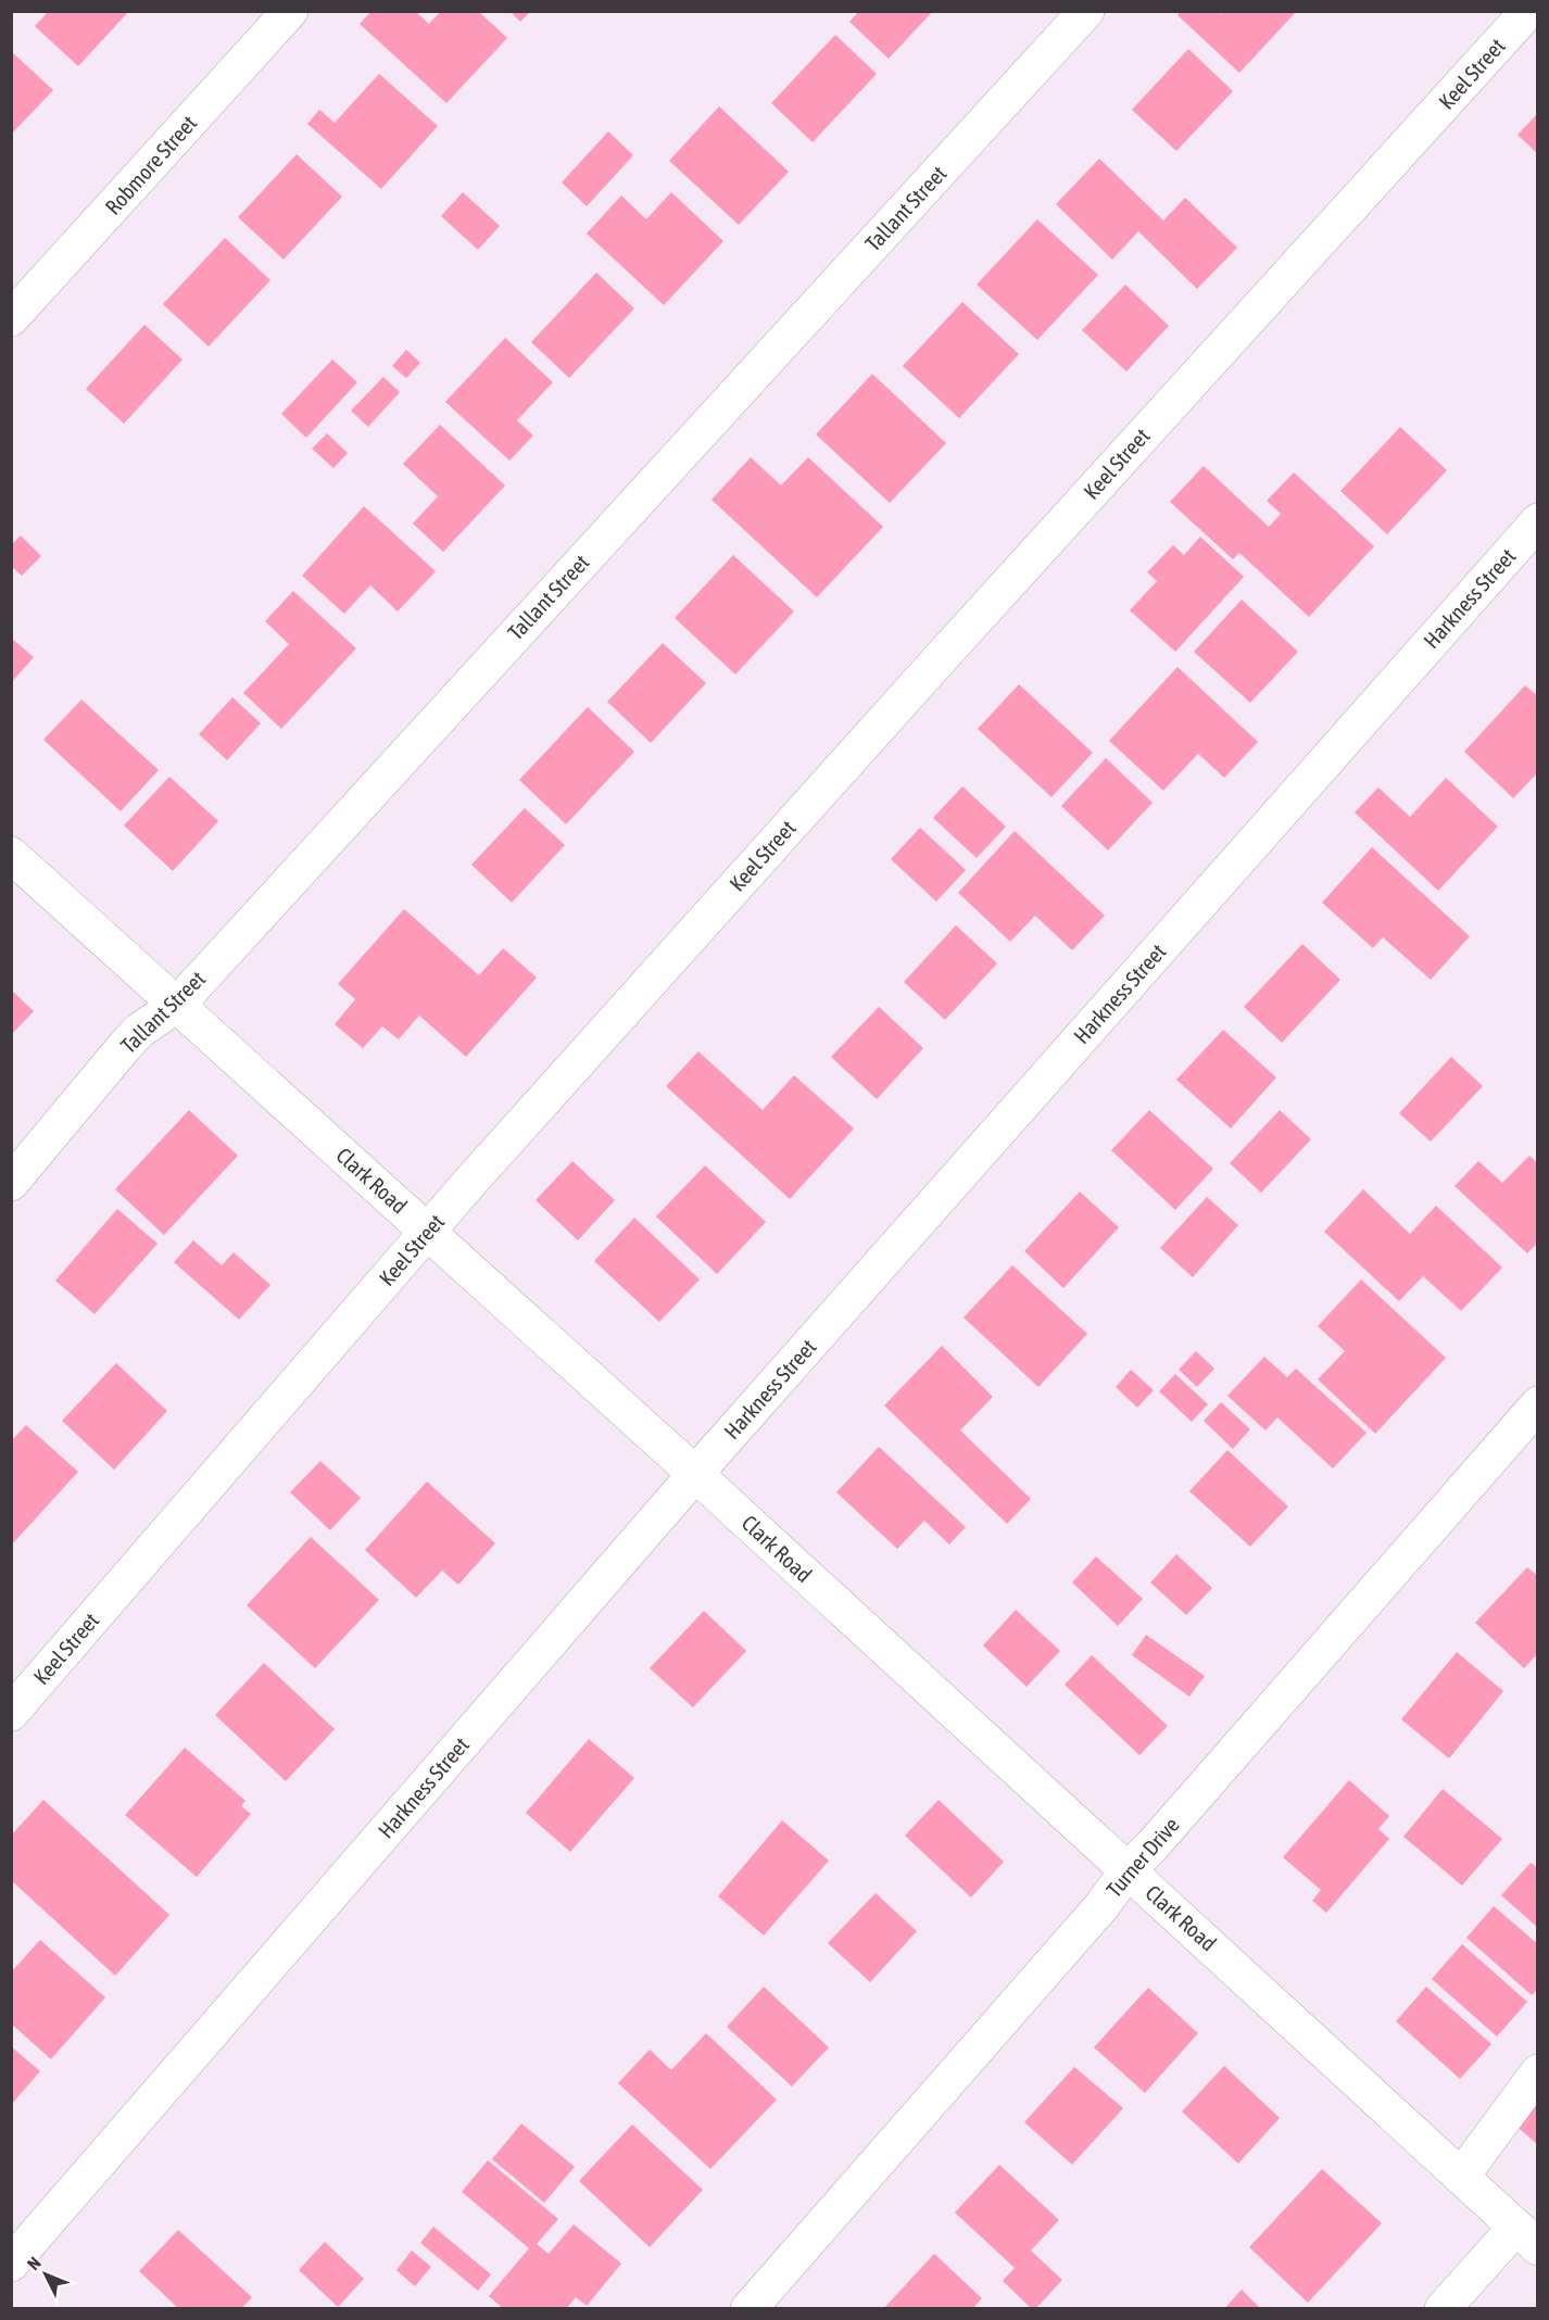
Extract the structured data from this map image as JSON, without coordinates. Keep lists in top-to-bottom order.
{
  "streets": {
    "street": [
      "Keel Street",
      "Robmore Street",
      "Tallant Street",
      "Harkness Street",
      "Clark Road",
      "Turner Drive"
    ]
  },
  "crossings": [
    ["Keel Street", "Clark Road"],
    ["Tallant Street", "Clark Road"],
    ["Harkness Street", "Clark Road"],
    ["Clark Road", "Turner Drive"]
  ],
  "north": "top left"
}
